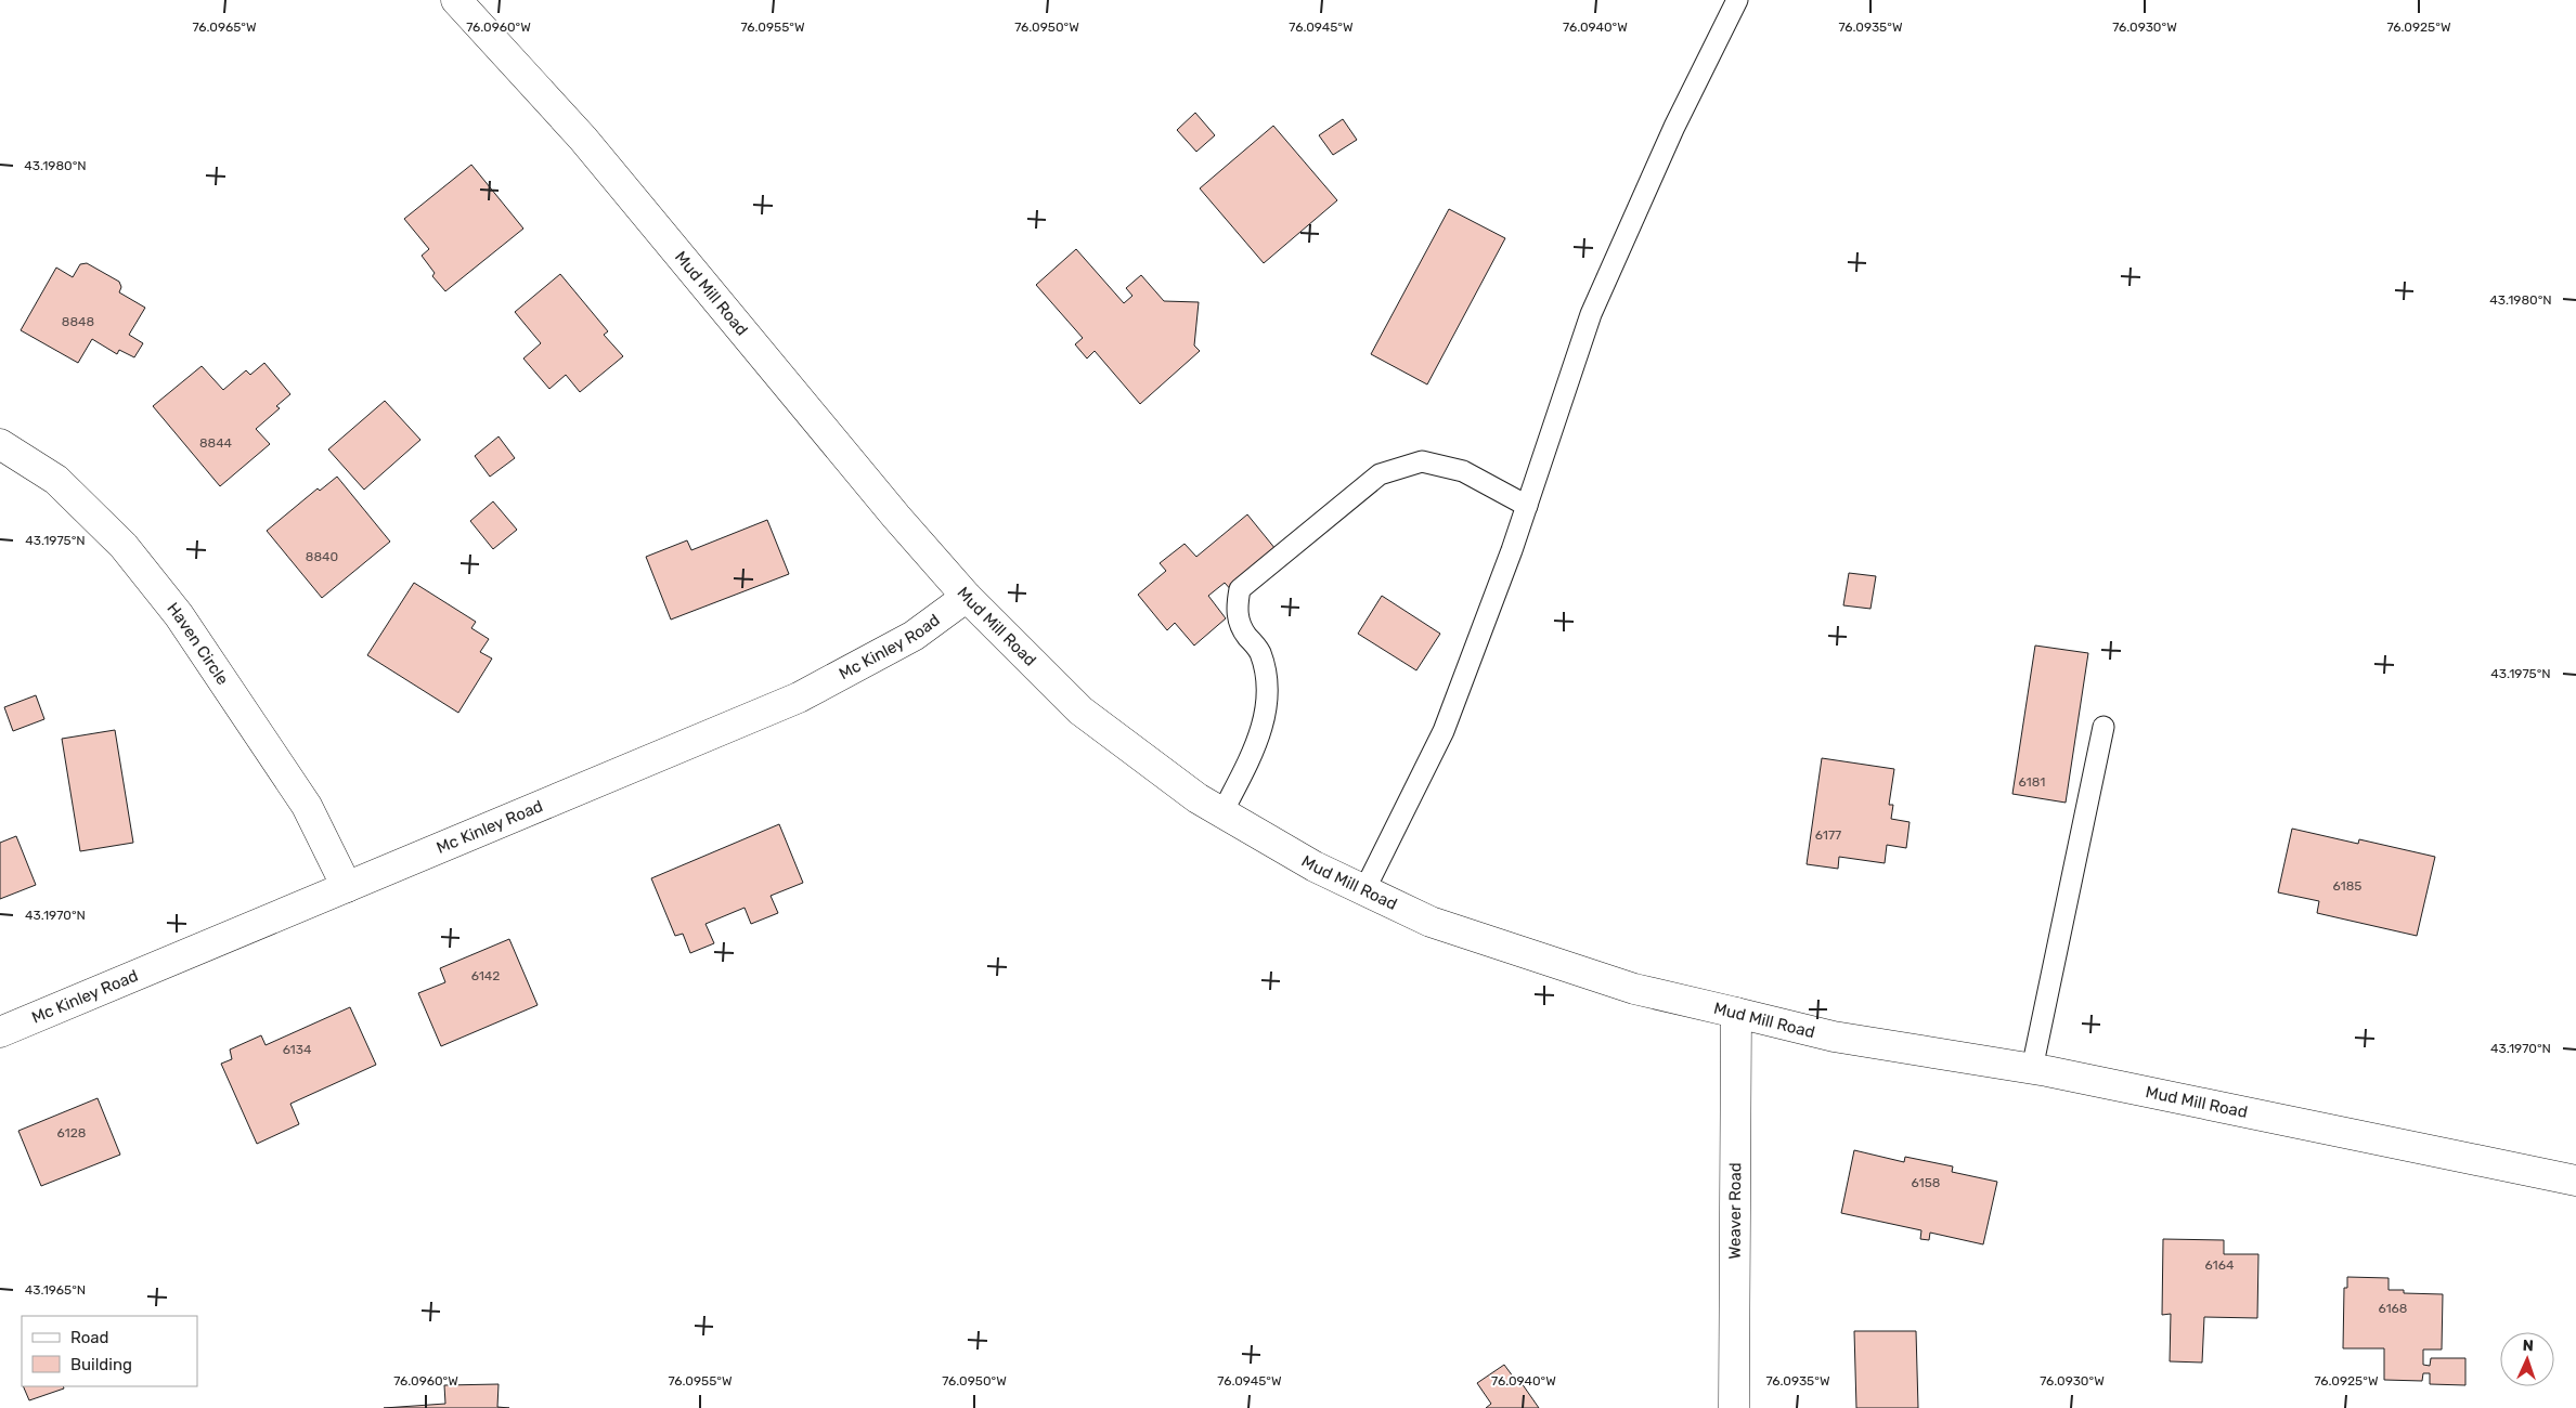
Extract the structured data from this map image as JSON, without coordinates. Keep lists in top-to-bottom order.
{
  "streets": {
    "street": [
      "Mud Mill Road",
      "Haven Circle",
      "Mc Kinley Road",
      "Weaver Road"
    ]
  },
  "crossings": [
    ["Mud Mill Road", "Mc Kinley Road"],
    ["Mud Mill Road", "Weaver Road"],
    ["Haven Circle", "Mc Kinley Road"]
  ],
  "house_numbers": [
    "8848",
    "8844",
    "8840",
    "6181",
    "6177",
    "6185",
    "6142",
    "6134",
    "6128",
    "6158",
    "6164",
    "6168"
  ],
  "legend": ["Road", "Building"],
  "north": "top",
  "coordinates": [
    "76.0940°W",
    "76.0935°W",
    "76.0930°W",
    "76.0965°W",
    "76.0960°W",
    "76.0955°W",
    "76.0950°W",
    "76.0945°W",
    "76.0925°W",
    "43.1980°N",
    "43.1975°N",
    "43.1970°N",
    "43.1965°N"
  ]
}
